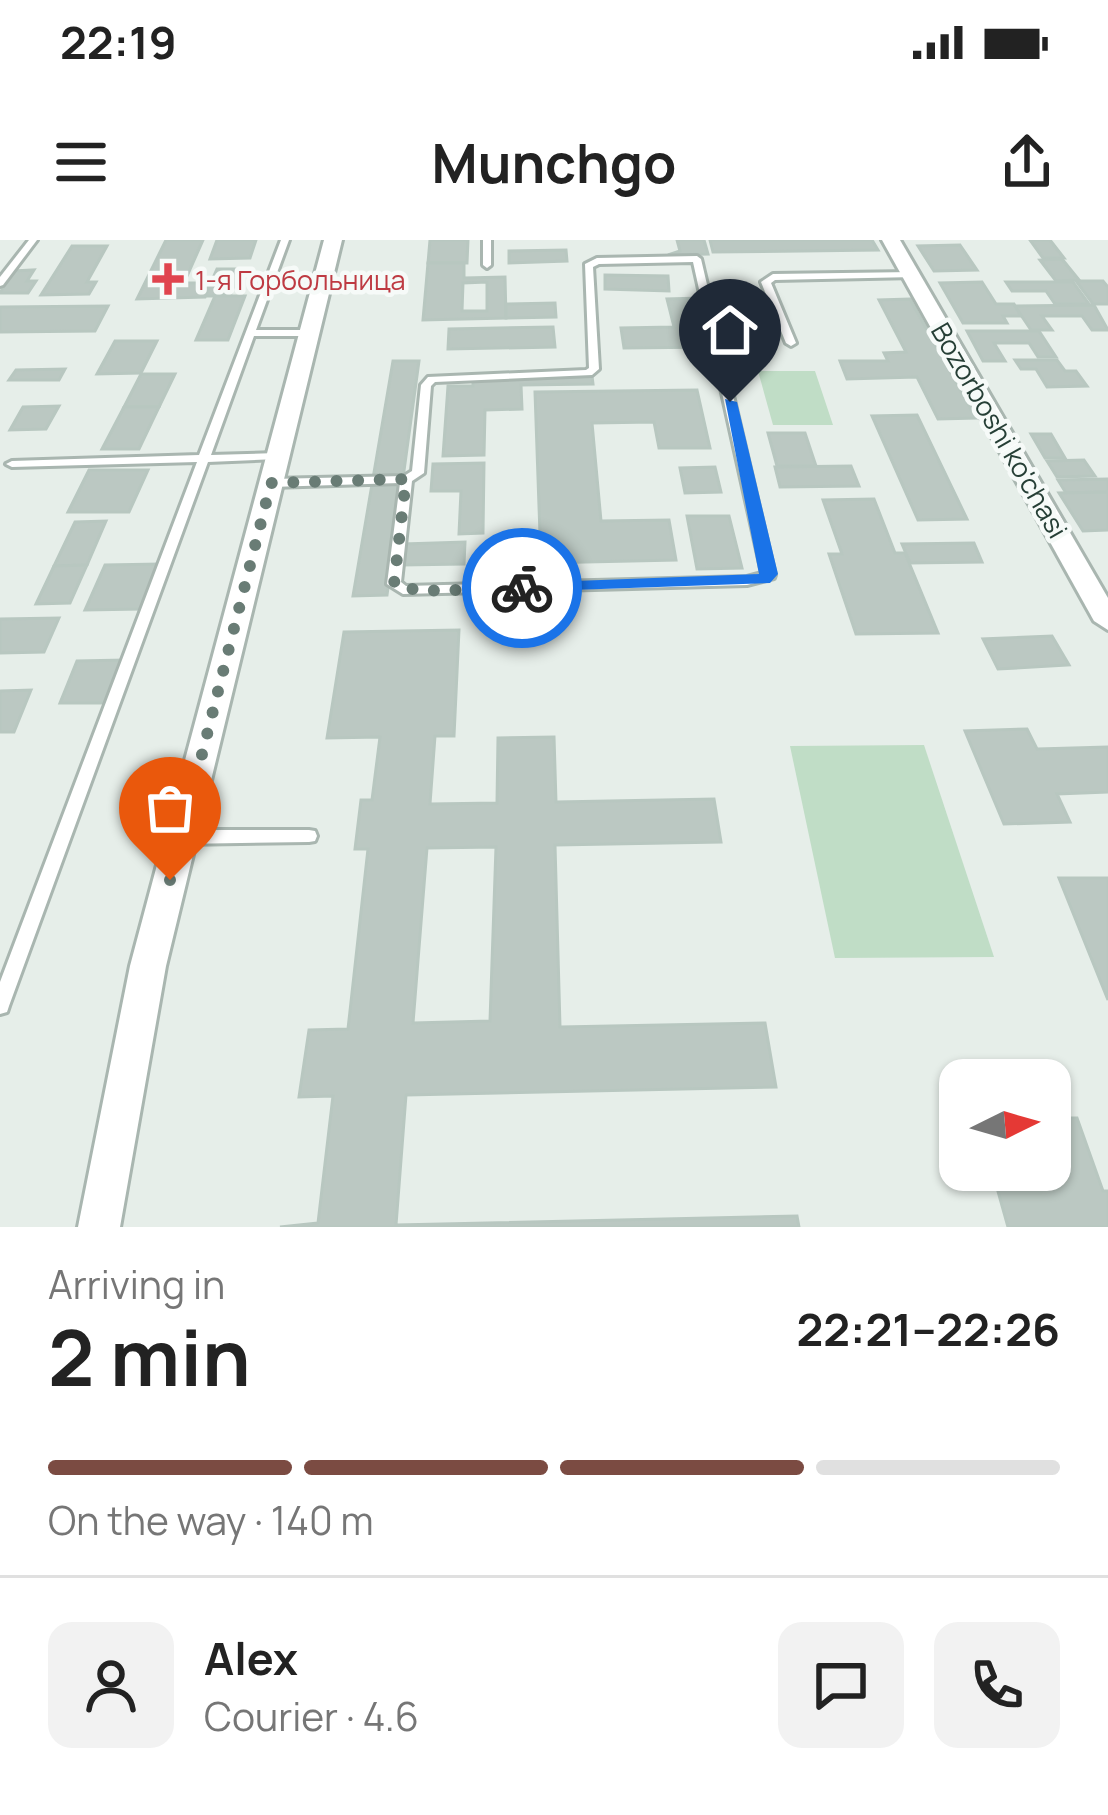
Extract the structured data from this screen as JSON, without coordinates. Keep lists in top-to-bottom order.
{
  "streets": {
    "street": ["Bozorboshi ko'chasi"]
  },
  "places": {
    "health": ["1-я Горбольница"]
  },
  "north": "right",
  "page": {
    "status": "22:19",
    "header": "Munchgo",
    "heading": ["2 min", "Arriving in", "22:21–22:26"],
    "panel": ["Alex", "Courier · 4.6"],
    "bar": "On the way · 140 m"
  }
}
